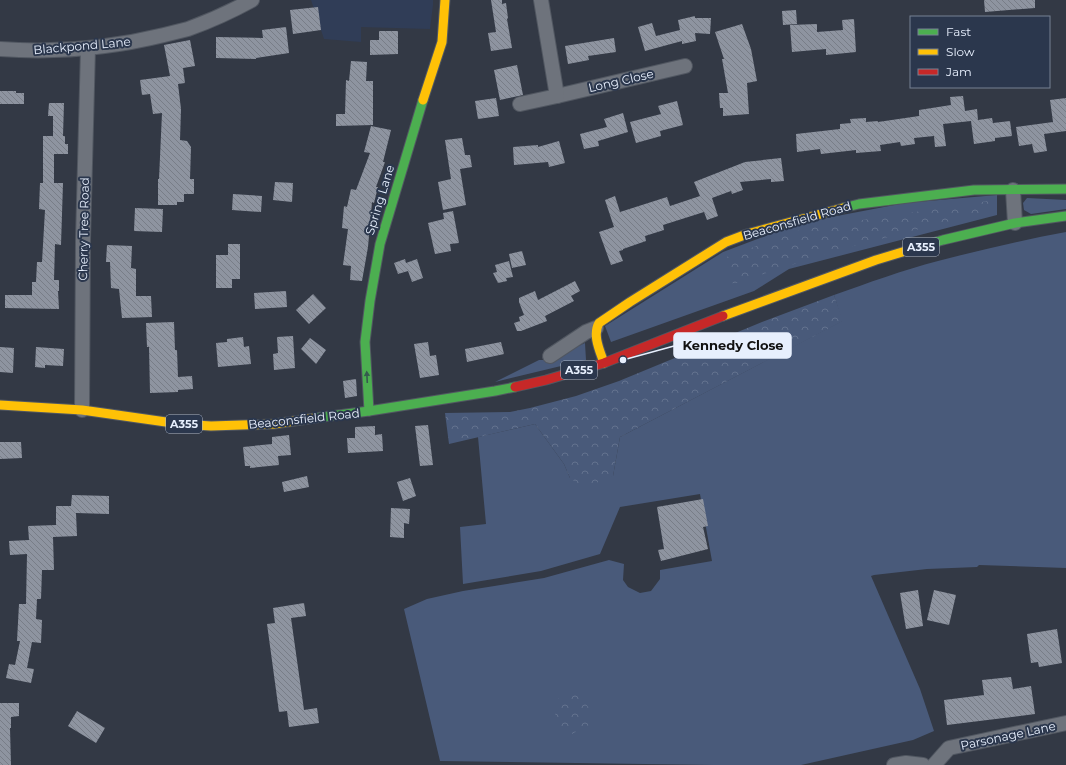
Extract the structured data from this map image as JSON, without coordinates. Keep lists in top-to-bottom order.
{
  "streets": {
    "main road": ["Spring Lane", "Beaconsfield Road", "A355"],
    "street": [
      "Blackpond Lane",
      "Long Close",
      "Cherry Tree Road",
      "Parsonage Lane"
    ]
  },
  "crossings": [
    ["Blackpond Lane", "Cherry Tree Road"],
    ["Spring Lane", "Beaconsfield Road"],
    ["Beaconsfield Road", "Cherry Tree Road"]
  ],
  "one_way": ["Spring Lane"],
  "places": ["Kennedy Close"],
  "legend": ["Fast", "Slow", "Jam"]
}
